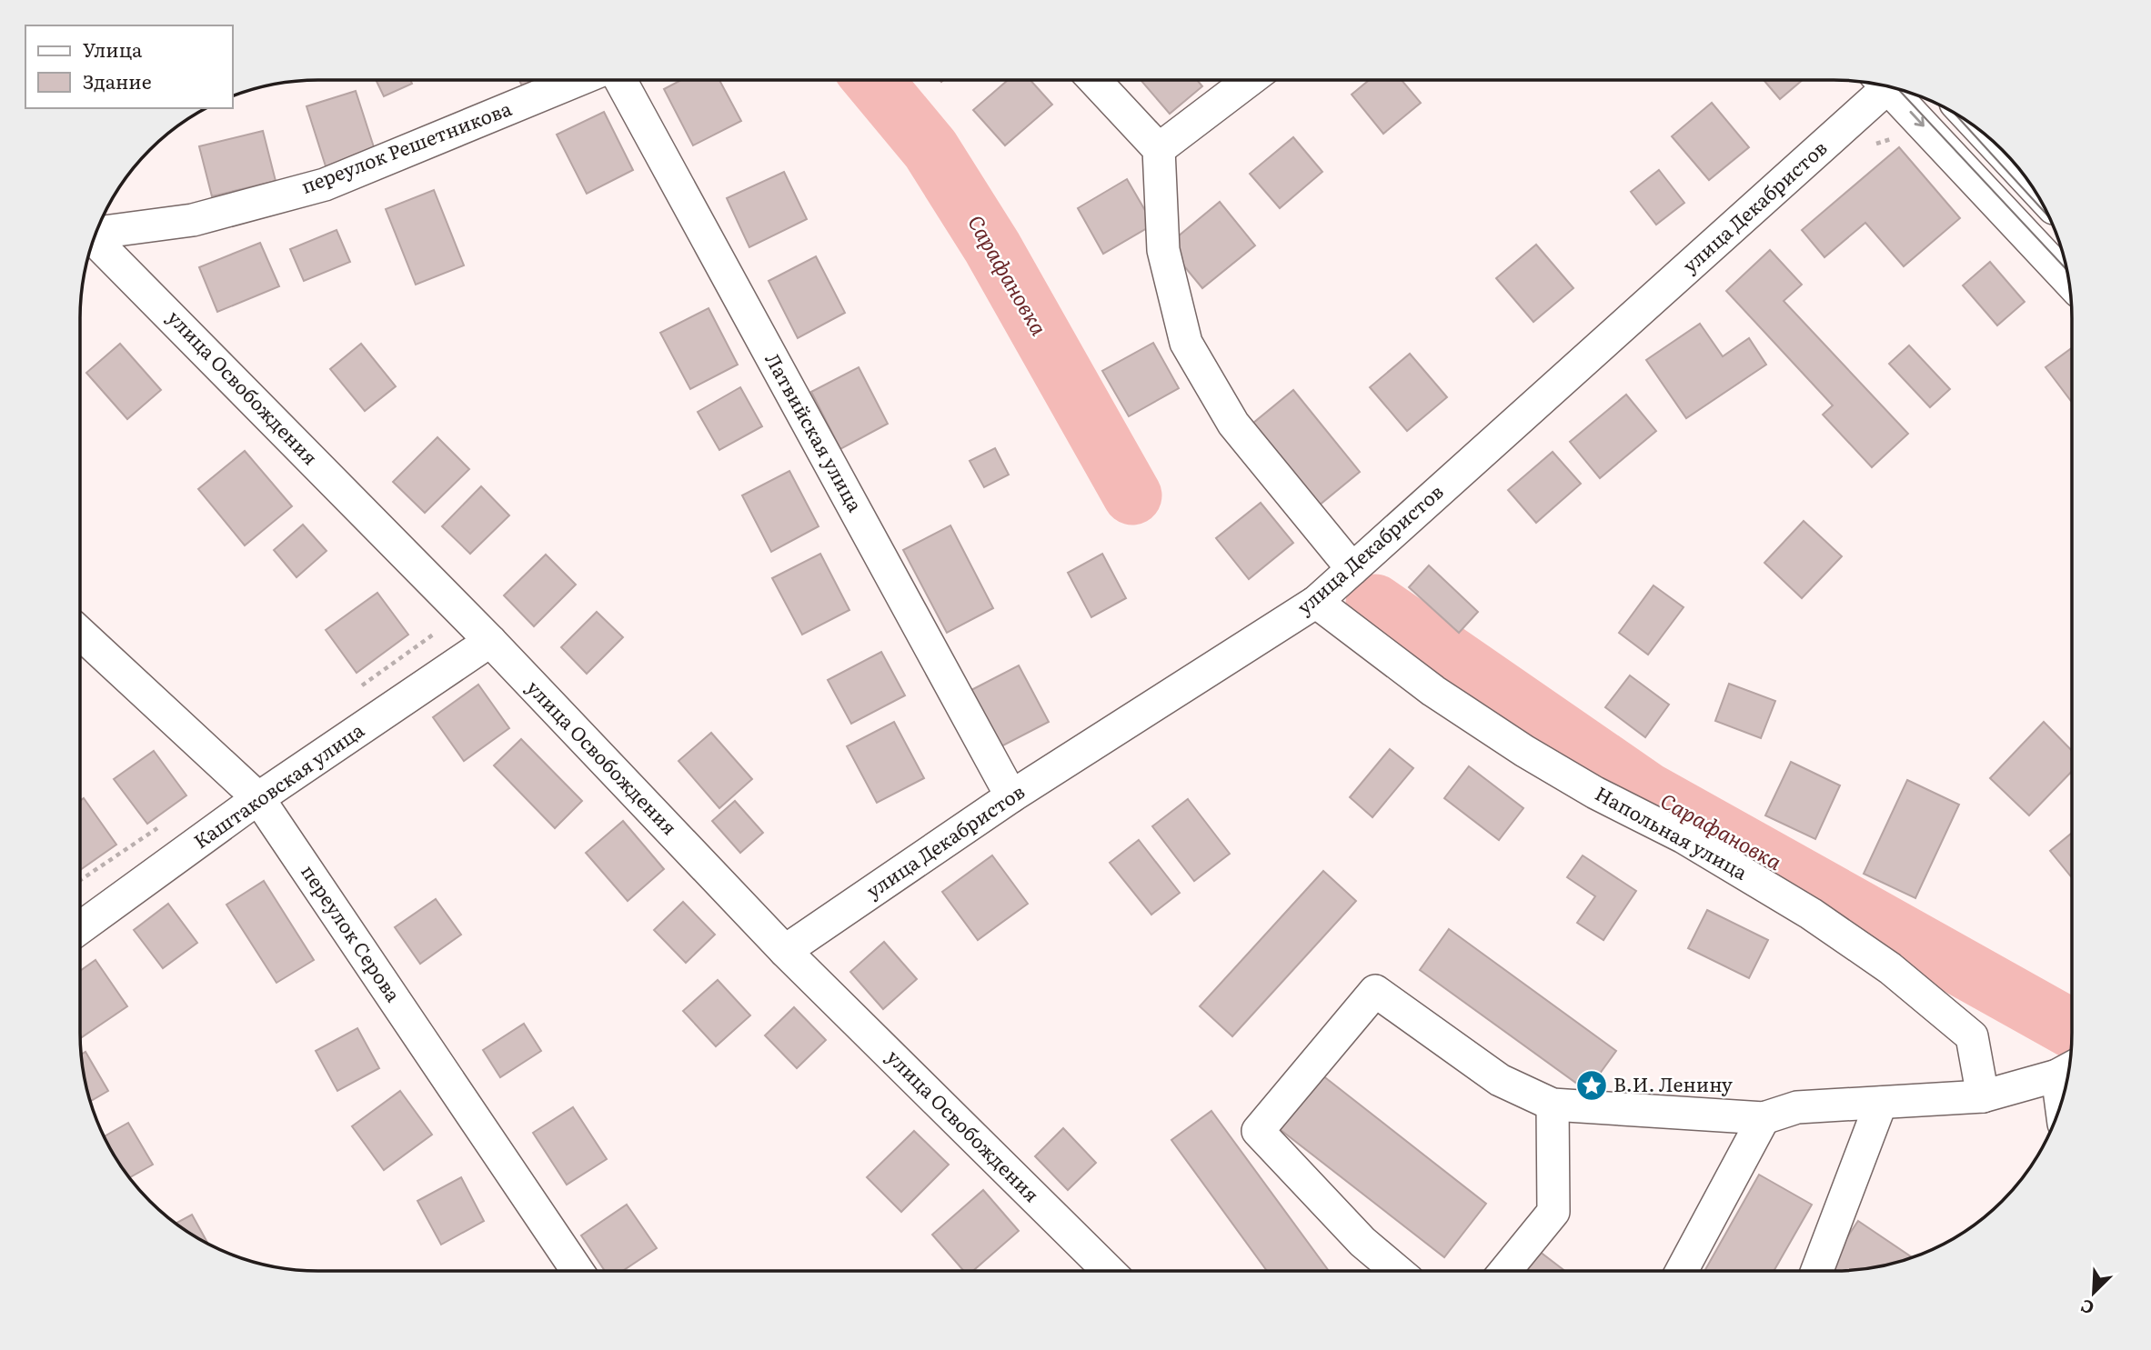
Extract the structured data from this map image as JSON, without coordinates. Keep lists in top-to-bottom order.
{
  "streets": {
    "street": [
      "переулок Решетникова",
      "улица Декабристов",
      "улица Освобождения",
      "Латвийская улица",
      "Каштаковская улица",
      "Напольная улица",
      "переулок Серова"
    ]
  },
  "crossings": [
    ["улица Декабристов", "улица Освобождения"],
    ["улица Декабристов", "Латвийская улица"],
    ["улица Декабристов", "Напольная улица"],
    ["улица Освобождения", "Каштаковская улица"],
    ["Каштаковская улица", "переулок Серова"]
  ],
  "water": ["Сарафановка"],
  "places": {
    "place": ["В.И. Ленину"]
  },
  "legend": ["Улица", "Здание"],
  "north": "bottom left"
}
